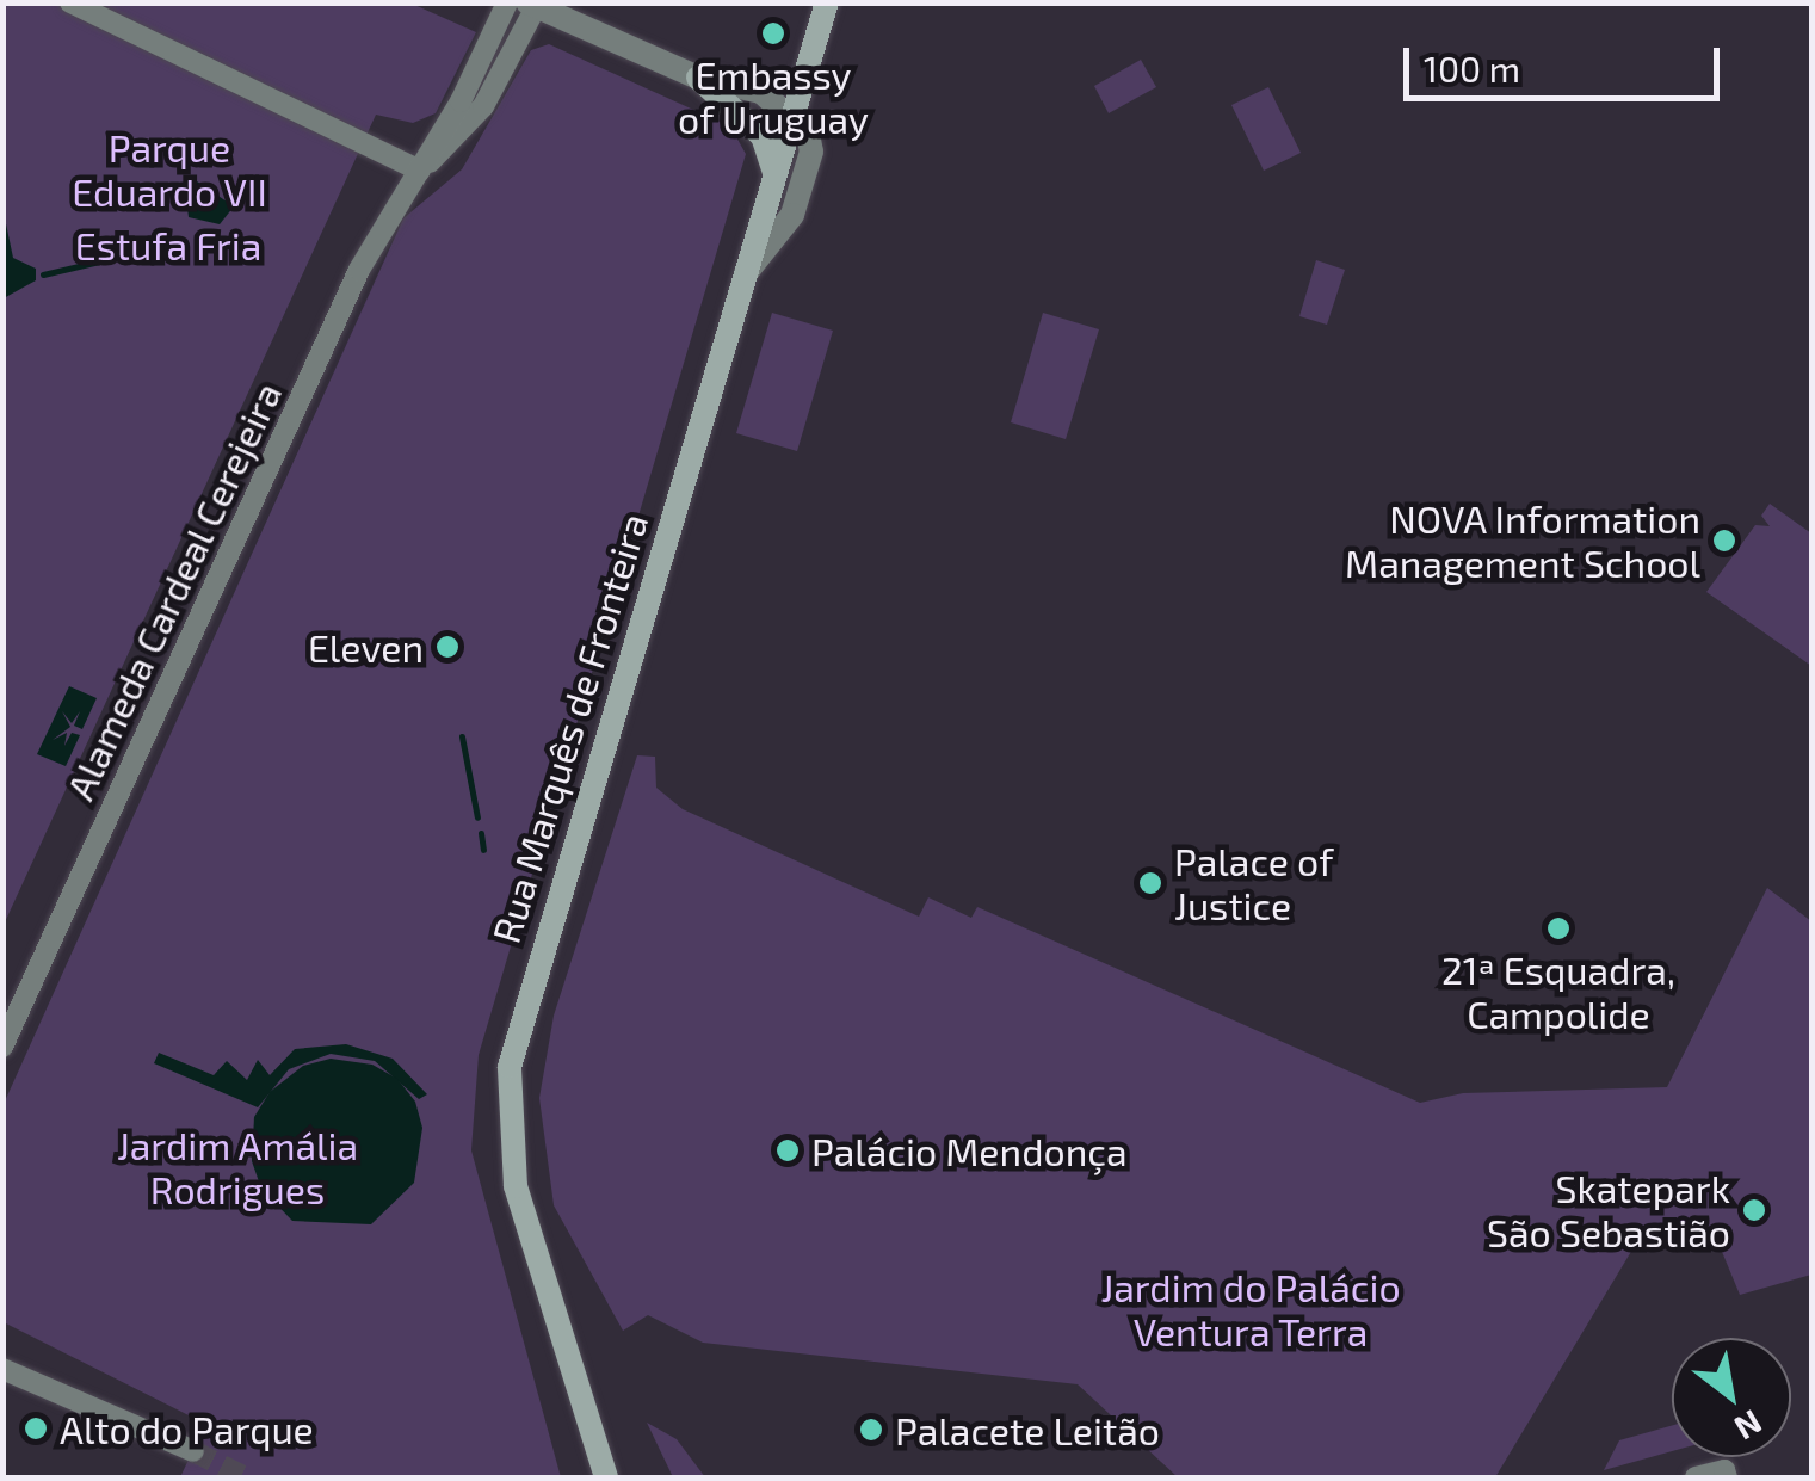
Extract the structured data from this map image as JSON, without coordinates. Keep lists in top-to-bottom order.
{
  "streets": {
    "main road": ["Rua Marquês de Fronteira"],
    "street": ["Alameda Cardeal Cerejeira"]
  },
  "parks": [
    "Parque Eduardo VII",
    "Estufa Fria",
    "Jardim Amália Rodrigues",
    "Jardim do Palácio Ventura Terra"
  ],
  "places": [
    "Embassy of Uruguay",
    "NOVA Information Management School",
    "Eleven",
    "Palace of Justice",
    "21ª Esquadra, Campolide",
    "Palácio Mendonça",
    "Skatepark São Sebastião",
    "Alto do Parque",
    "Palacete Leitão"
  ],
  "scale_bar": "100 m",
  "north": "bottom right"
}
